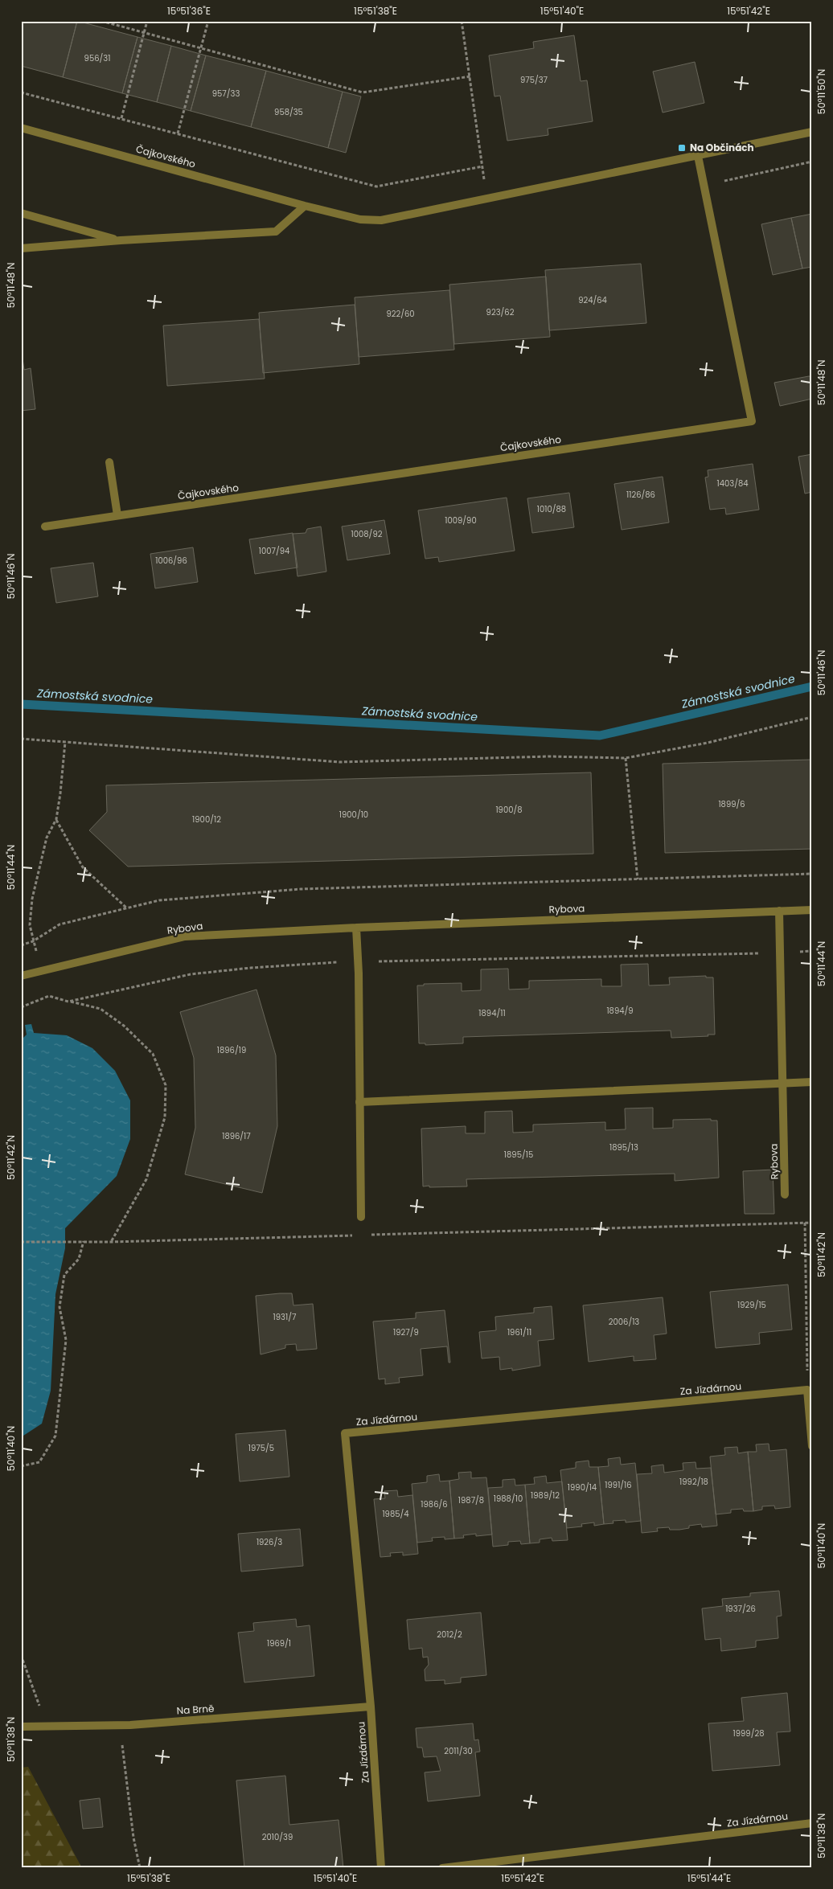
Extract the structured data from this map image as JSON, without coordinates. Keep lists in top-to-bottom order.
{
  "streets": {
    "street": [
      "Čajkovského",
      "Rybova",
      "Za Jízdárnou",
      "Na Brně"
    ]
  },
  "crossings": [
    ["Za Jízdárnou", "Na Brně"]
  ],
  "water": ["Zámostská svodnice"],
  "places": {
    "transit": ["Na Občinách"]
  },
  "house_numbers": [
    "956/31",
    "975/37",
    "957/33",
    "958/35",
    "924/64",
    "923/62",
    "922/60",
    "1403/84",
    "1126/86",
    "1010/88",
    "1009/90",
    "1008/92",
    "1007/94",
    "1006/96",
    "1899/6",
    "1900/8",
    "1900/10",
    "1900/12",
    "1894/9",
    "1894/11",
    "1896/19",
    "1896/17",
    "1895/13",
    "1895/15",
    "1929/15",
    "1931/7",
    "2006/13",
    "1927/9",
    "1961/11",
    "1975/5",
    "1992/18",
    "1991/16",
    "1990/14",
    "1989/12",
    "1988/10",
    "1987/8",
    "1986/6",
    "1985/4",
    "1926/3",
    "1937/26",
    "2012/2",
    "1969/1",
    "1999/28",
    "2011/30",
    "2010/39"
  ],
  "coordinates": [
    "15°51'36\"E",
    "15°51'38\"E",
    "15°51'40\"E",
    "15°51'42\"E",
    "50°11'50\"N",
    "50°11'48\"N",
    "50°11'46\"N",
    "50°11'44\"N",
    "50°11'42\"N",
    "50°11'40\"N",
    "50°11'38\"N",
    "15°51'44\"E"
  ]
}
